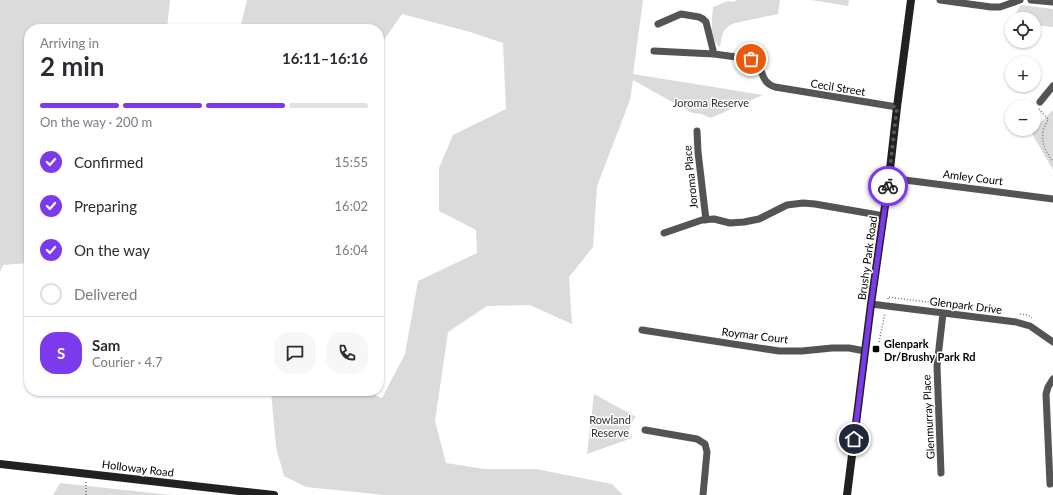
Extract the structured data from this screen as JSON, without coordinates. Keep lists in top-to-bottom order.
{
  "streets": {
    "main road": ["Brushy Park Road", "Holloway Road"],
    "street": [
      "Cecil Street",
      "Joroma Place",
      "Amley Court",
      "Glenpark Drive",
      "Roymar Court",
      "Glenmurray Place"
    ]
  },
  "crossings": [
    ["Cecil Street", "Brushy Park Road"],
    ["Joroma Place", "Brushy Park Road"],
    ["Amley Court", "Brushy Park Road"],
    ["Brushy Park Road", "Glenpark Drive"],
    ["Brushy Park Road", "Roymar Court"],
    ["Glenpark Drive", "Glenmurray Place"]
  ],
  "parks": ["Joroma Reserve", "Rowland Reserve"],
  "places": {
    "transit": ["Glenpark Dr/Brushy Park Rd"]
  },
  "page": {
    "map_buttons": ["+", "−"],
    "heading": ["2 min", "Arriving in", "16:11–16:16"],
    "panel": ["Sam", "Courier · 4.7"],
    "bar": "On the way · 200 m",
    "list": [
      ["Confirmed", "15:55"],
      ["Preparing", "16:02"],
      ["On the way", "16:04"],
      "Delivered"
    ],
    "round": "S"
  }
}
